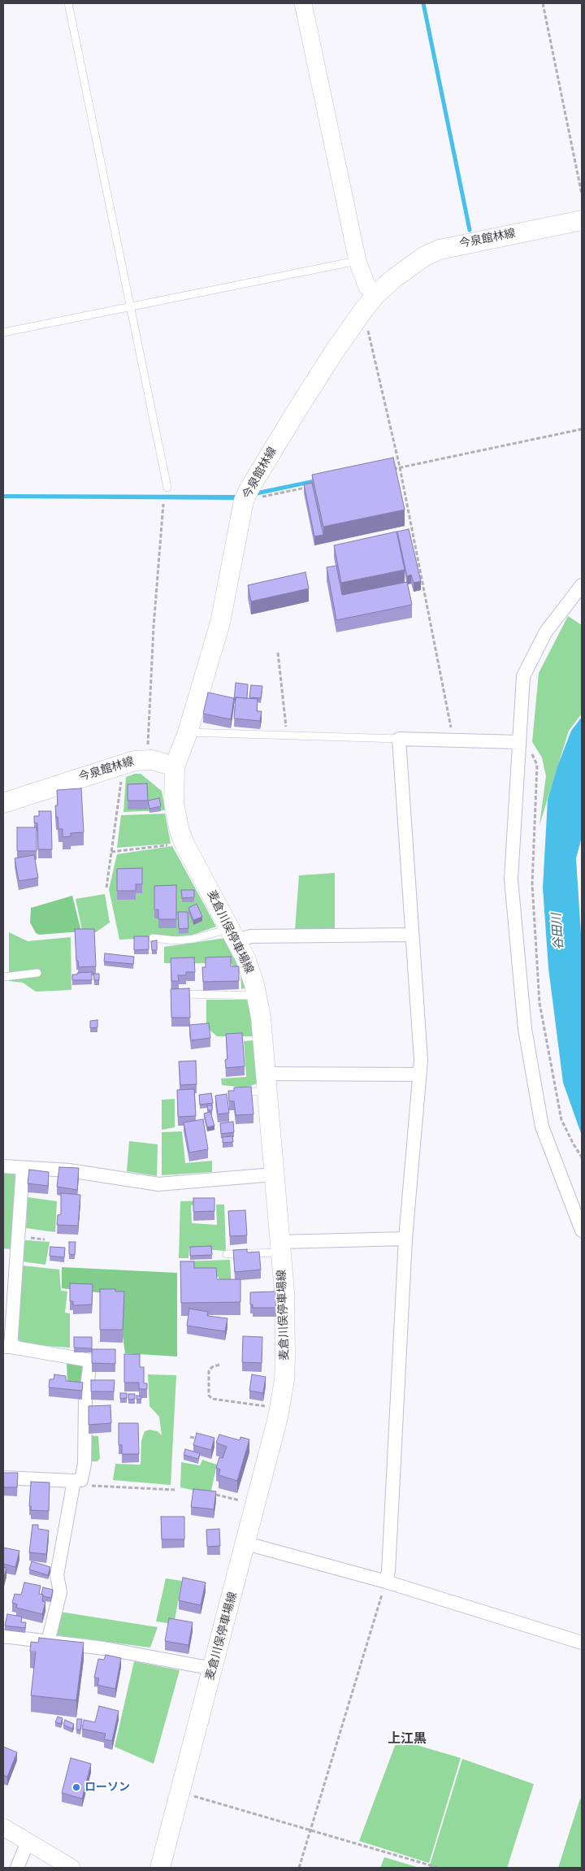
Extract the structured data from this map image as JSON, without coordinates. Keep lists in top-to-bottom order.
{
  "streets": {
    "main road": ["今泉館林線", "麦倉川俣停車場線"]
  },
  "crossings": [
    ["今泉館林線", "麦倉川俣停車場線"]
  ],
  "districts": ["上江黒"],
  "water": ["谷田川"],
  "places": ["ローソン"]
}
